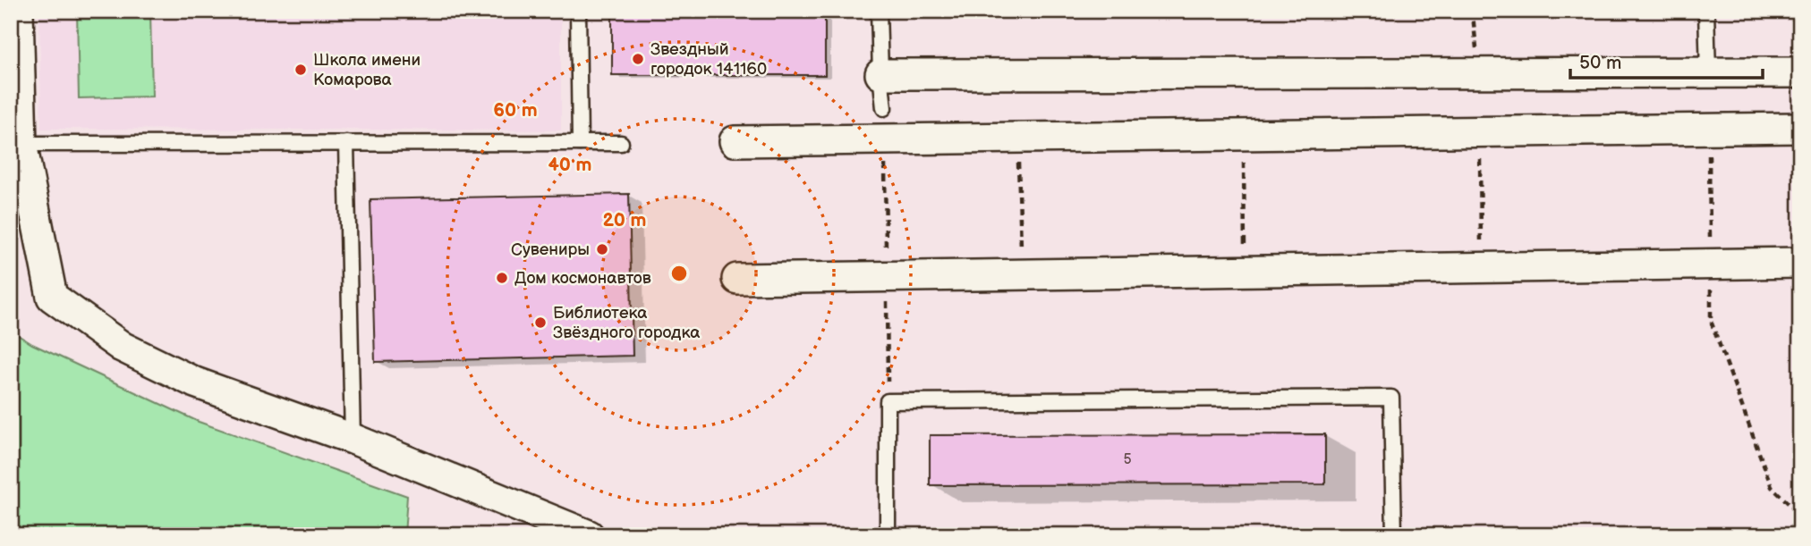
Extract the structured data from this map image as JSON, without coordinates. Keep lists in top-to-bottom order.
{
  "places": [
    "Звездный городок 141160",
    "Школа имени Комарова",
    "Сувениры",
    "Дом космонавтов",
    "Библиотека Звёздного городка"
  ],
  "house_numbers": ["5"],
  "scale_bar": "50 m",
  "rings": ["60 m", "40 m", "20 m"]
}
